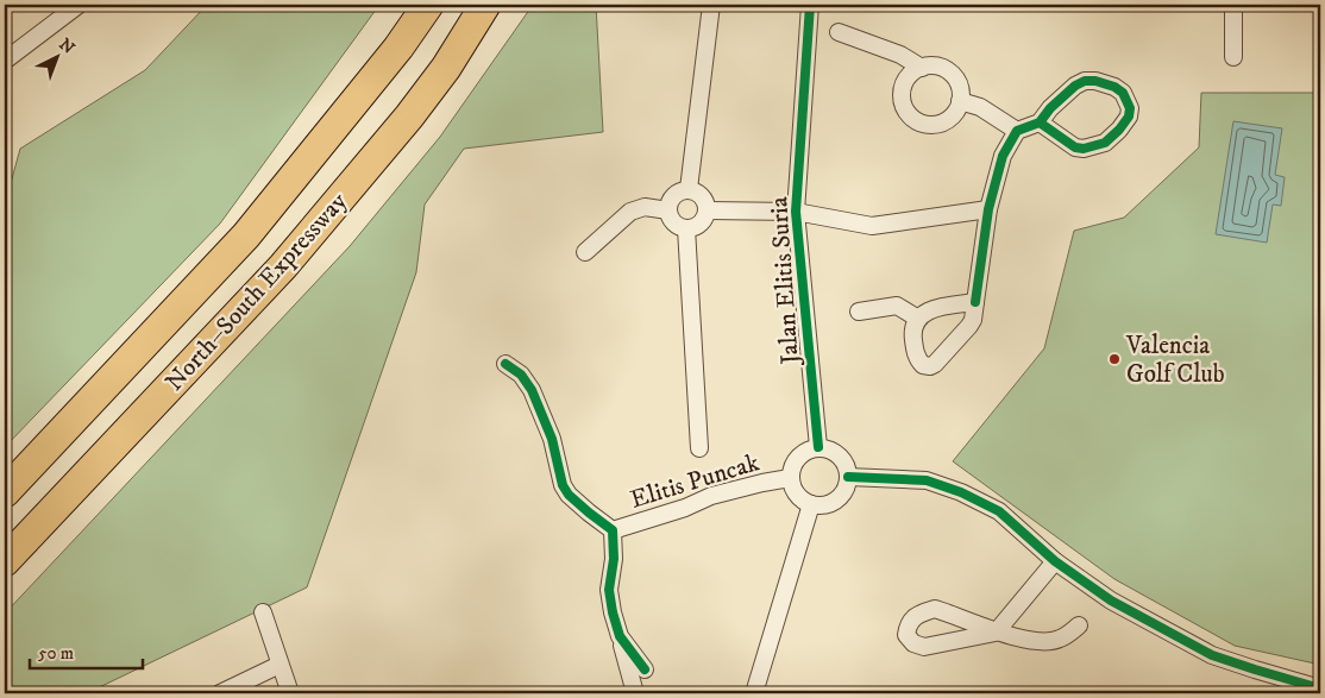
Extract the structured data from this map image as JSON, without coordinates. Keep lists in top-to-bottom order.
{
  "streets": {
    "highway": ["North–South Expressway"],
    "street": ["Jalan Elitis Suria", "Elitis Puncak"]
  },
  "crossings": [
    ["Jalan Elitis Suria", "Elitis Puncak"]
  ],
  "places": ["Valencia Golf Club"],
  "scale_bar": "50 m",
  "north": "top right"
}
